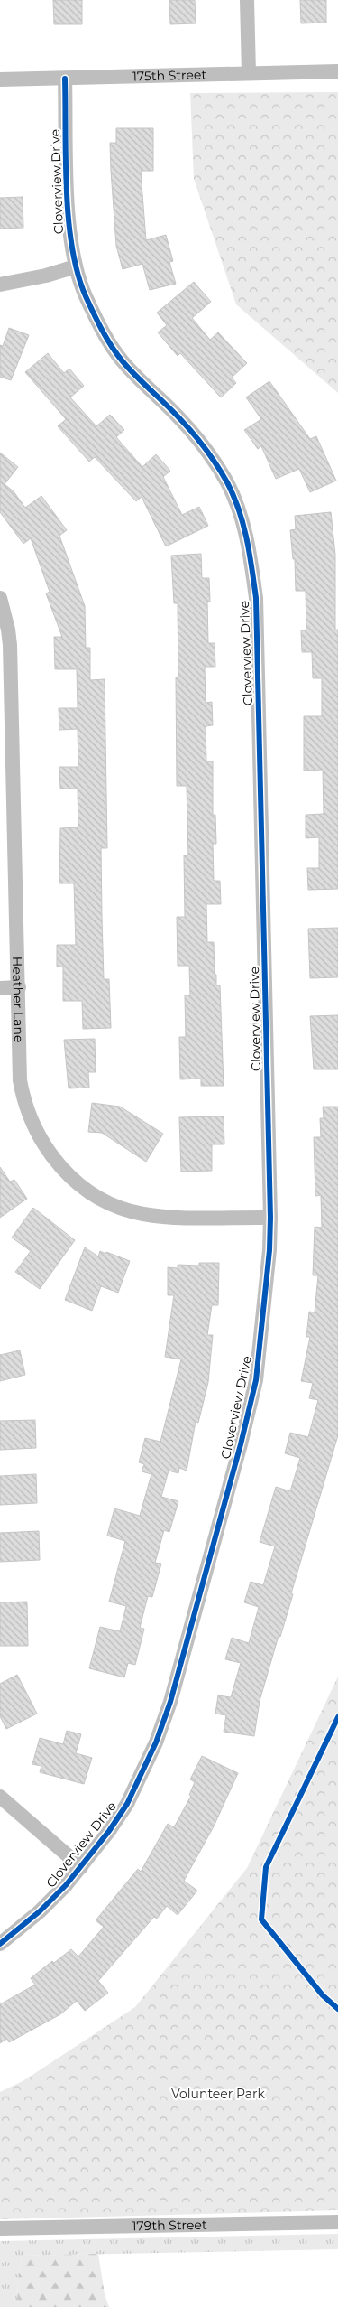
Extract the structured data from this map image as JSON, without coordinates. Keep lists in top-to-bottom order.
{
  "streets": {
    "street": [
      "175th Street",
      "Cloverview Drive",
      "Heather Lane",
      "179th Street"
    ]
  },
  "crossings": [
    ["175th Street", "Cloverview Drive"],
    ["Cloverview Drive", "Heather Lane"]
  ],
  "parks": ["Volunteer Park"]
}
